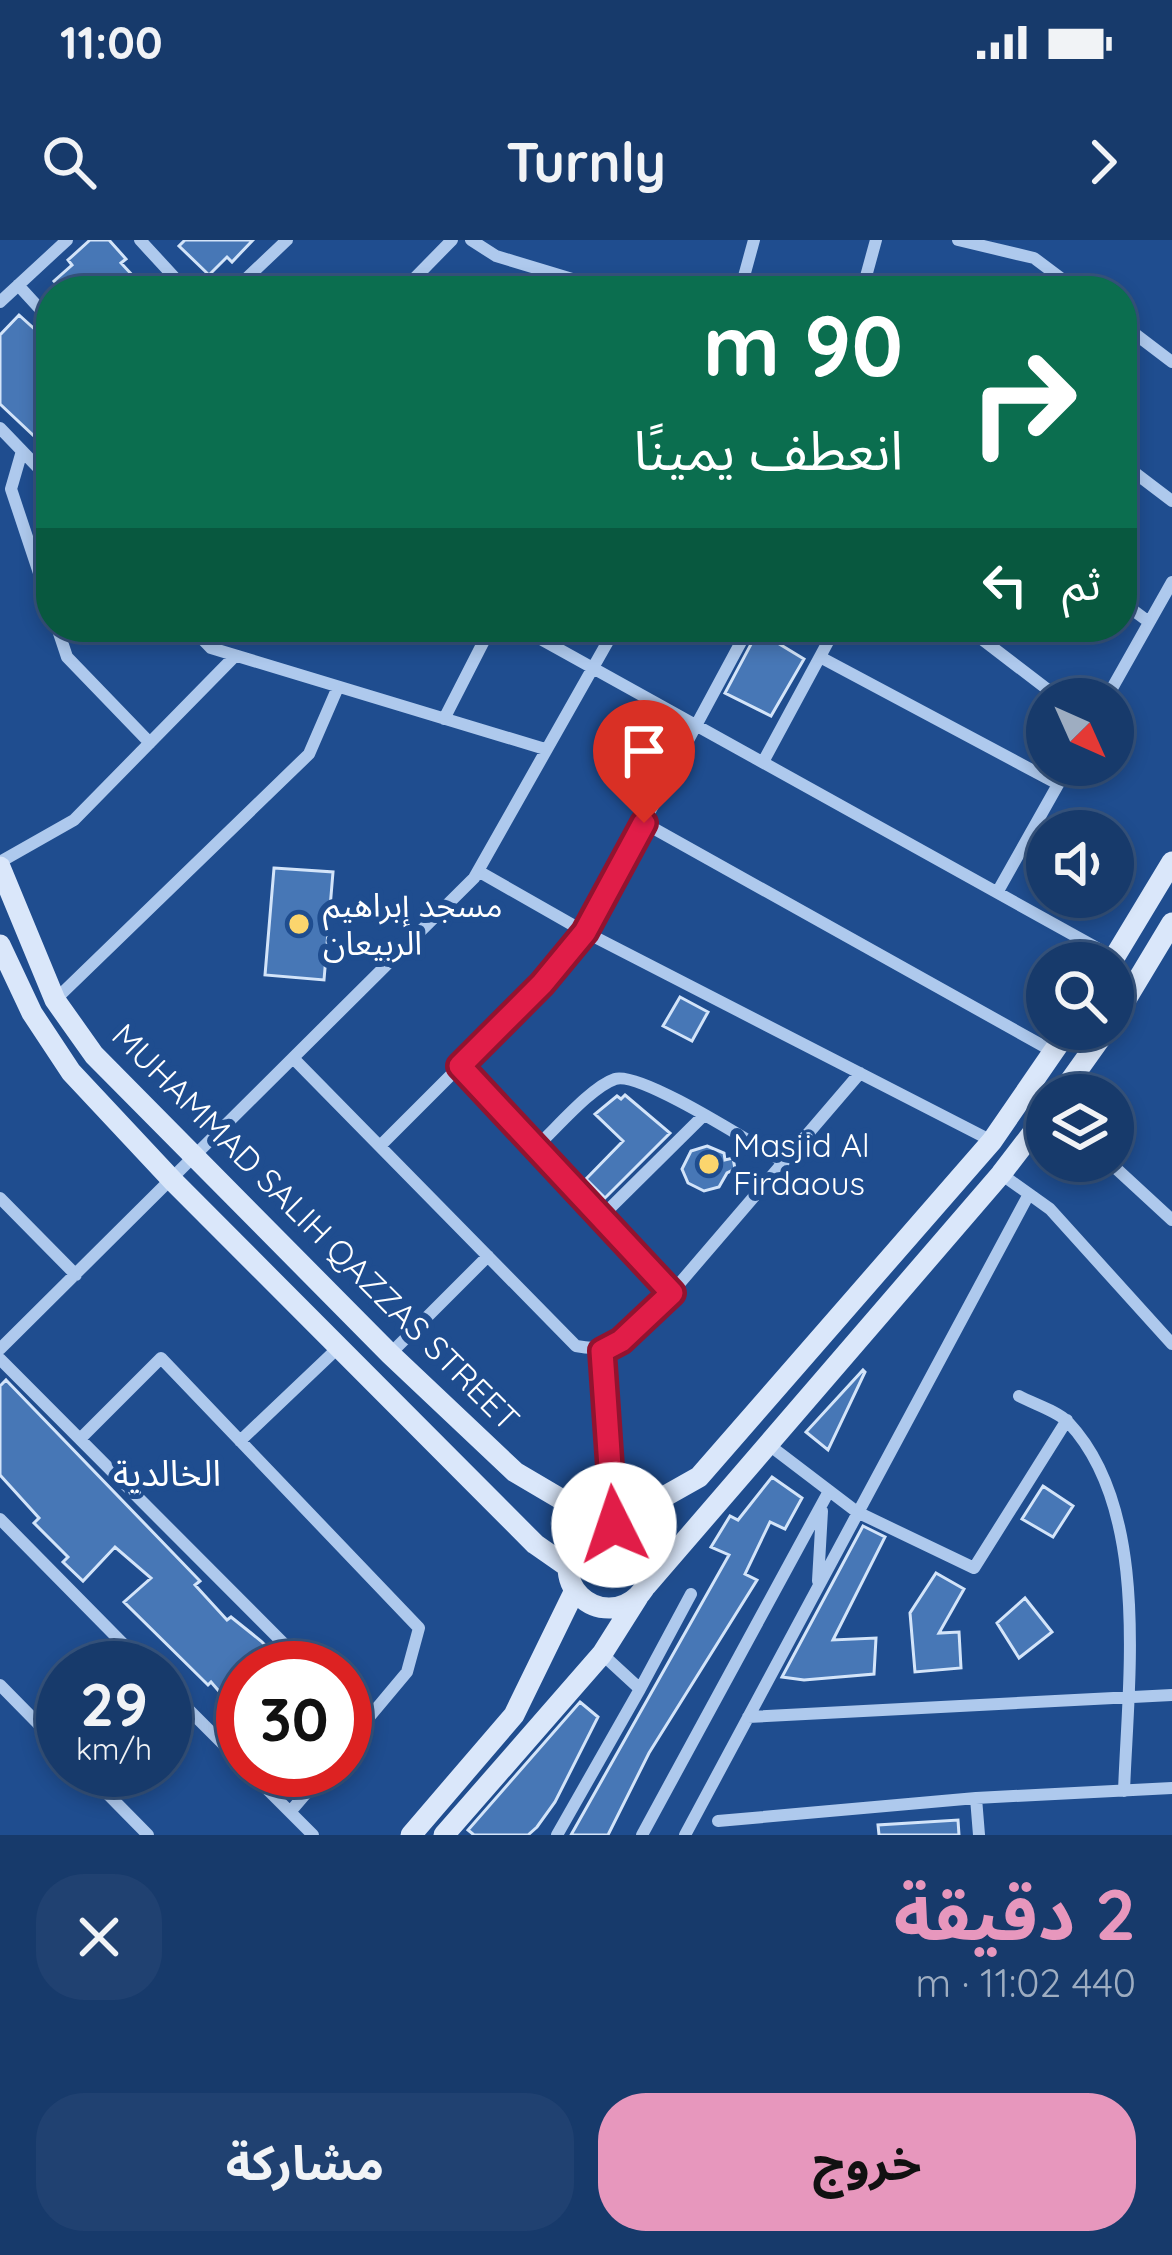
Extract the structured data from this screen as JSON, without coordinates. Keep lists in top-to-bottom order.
{
  "streets": {
    "street": ["MUHAMMAD SALIH QAZZAS STREET"]
  },
  "districts": ["الخالدية"],
  "places": ["مسجد إبراهيم الربيعان", "Masjid Al Firdaous"],
  "north": "bottom right",
  "page": {
    "status": "11:00",
    "header": "Turnly",
    "turn": ["90 m", "انعطف يمينًا"],
    "then": "ثم",
    "speed": "29 km/h",
    "limit": "30",
    "heading": ["2 دقيقة", "440 m · 11:02"],
    "buttons": ["خروج", "مشاركة"]
  }
}
